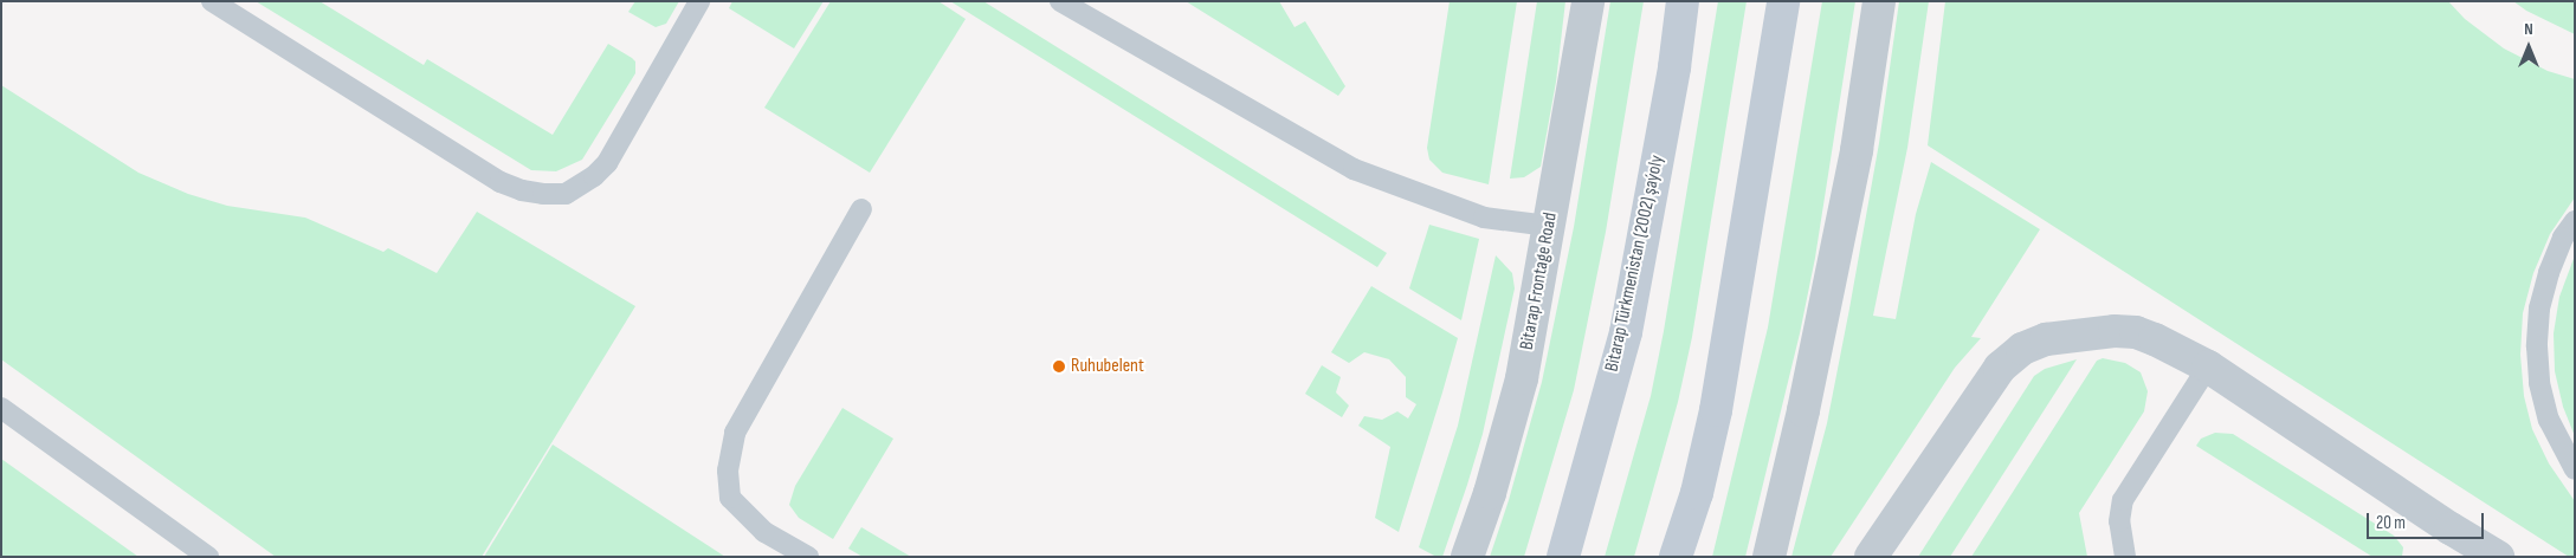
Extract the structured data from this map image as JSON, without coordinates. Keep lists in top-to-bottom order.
{
  "streets": {
    "main road": ["Bitarap Türkmenistan (2002) şaýoly"],
    "street": ["Bitarap Frontage Road"]
  },
  "places": ["Ruhubelent"],
  "scale_bar": "20 m",
  "north": "top"
}
